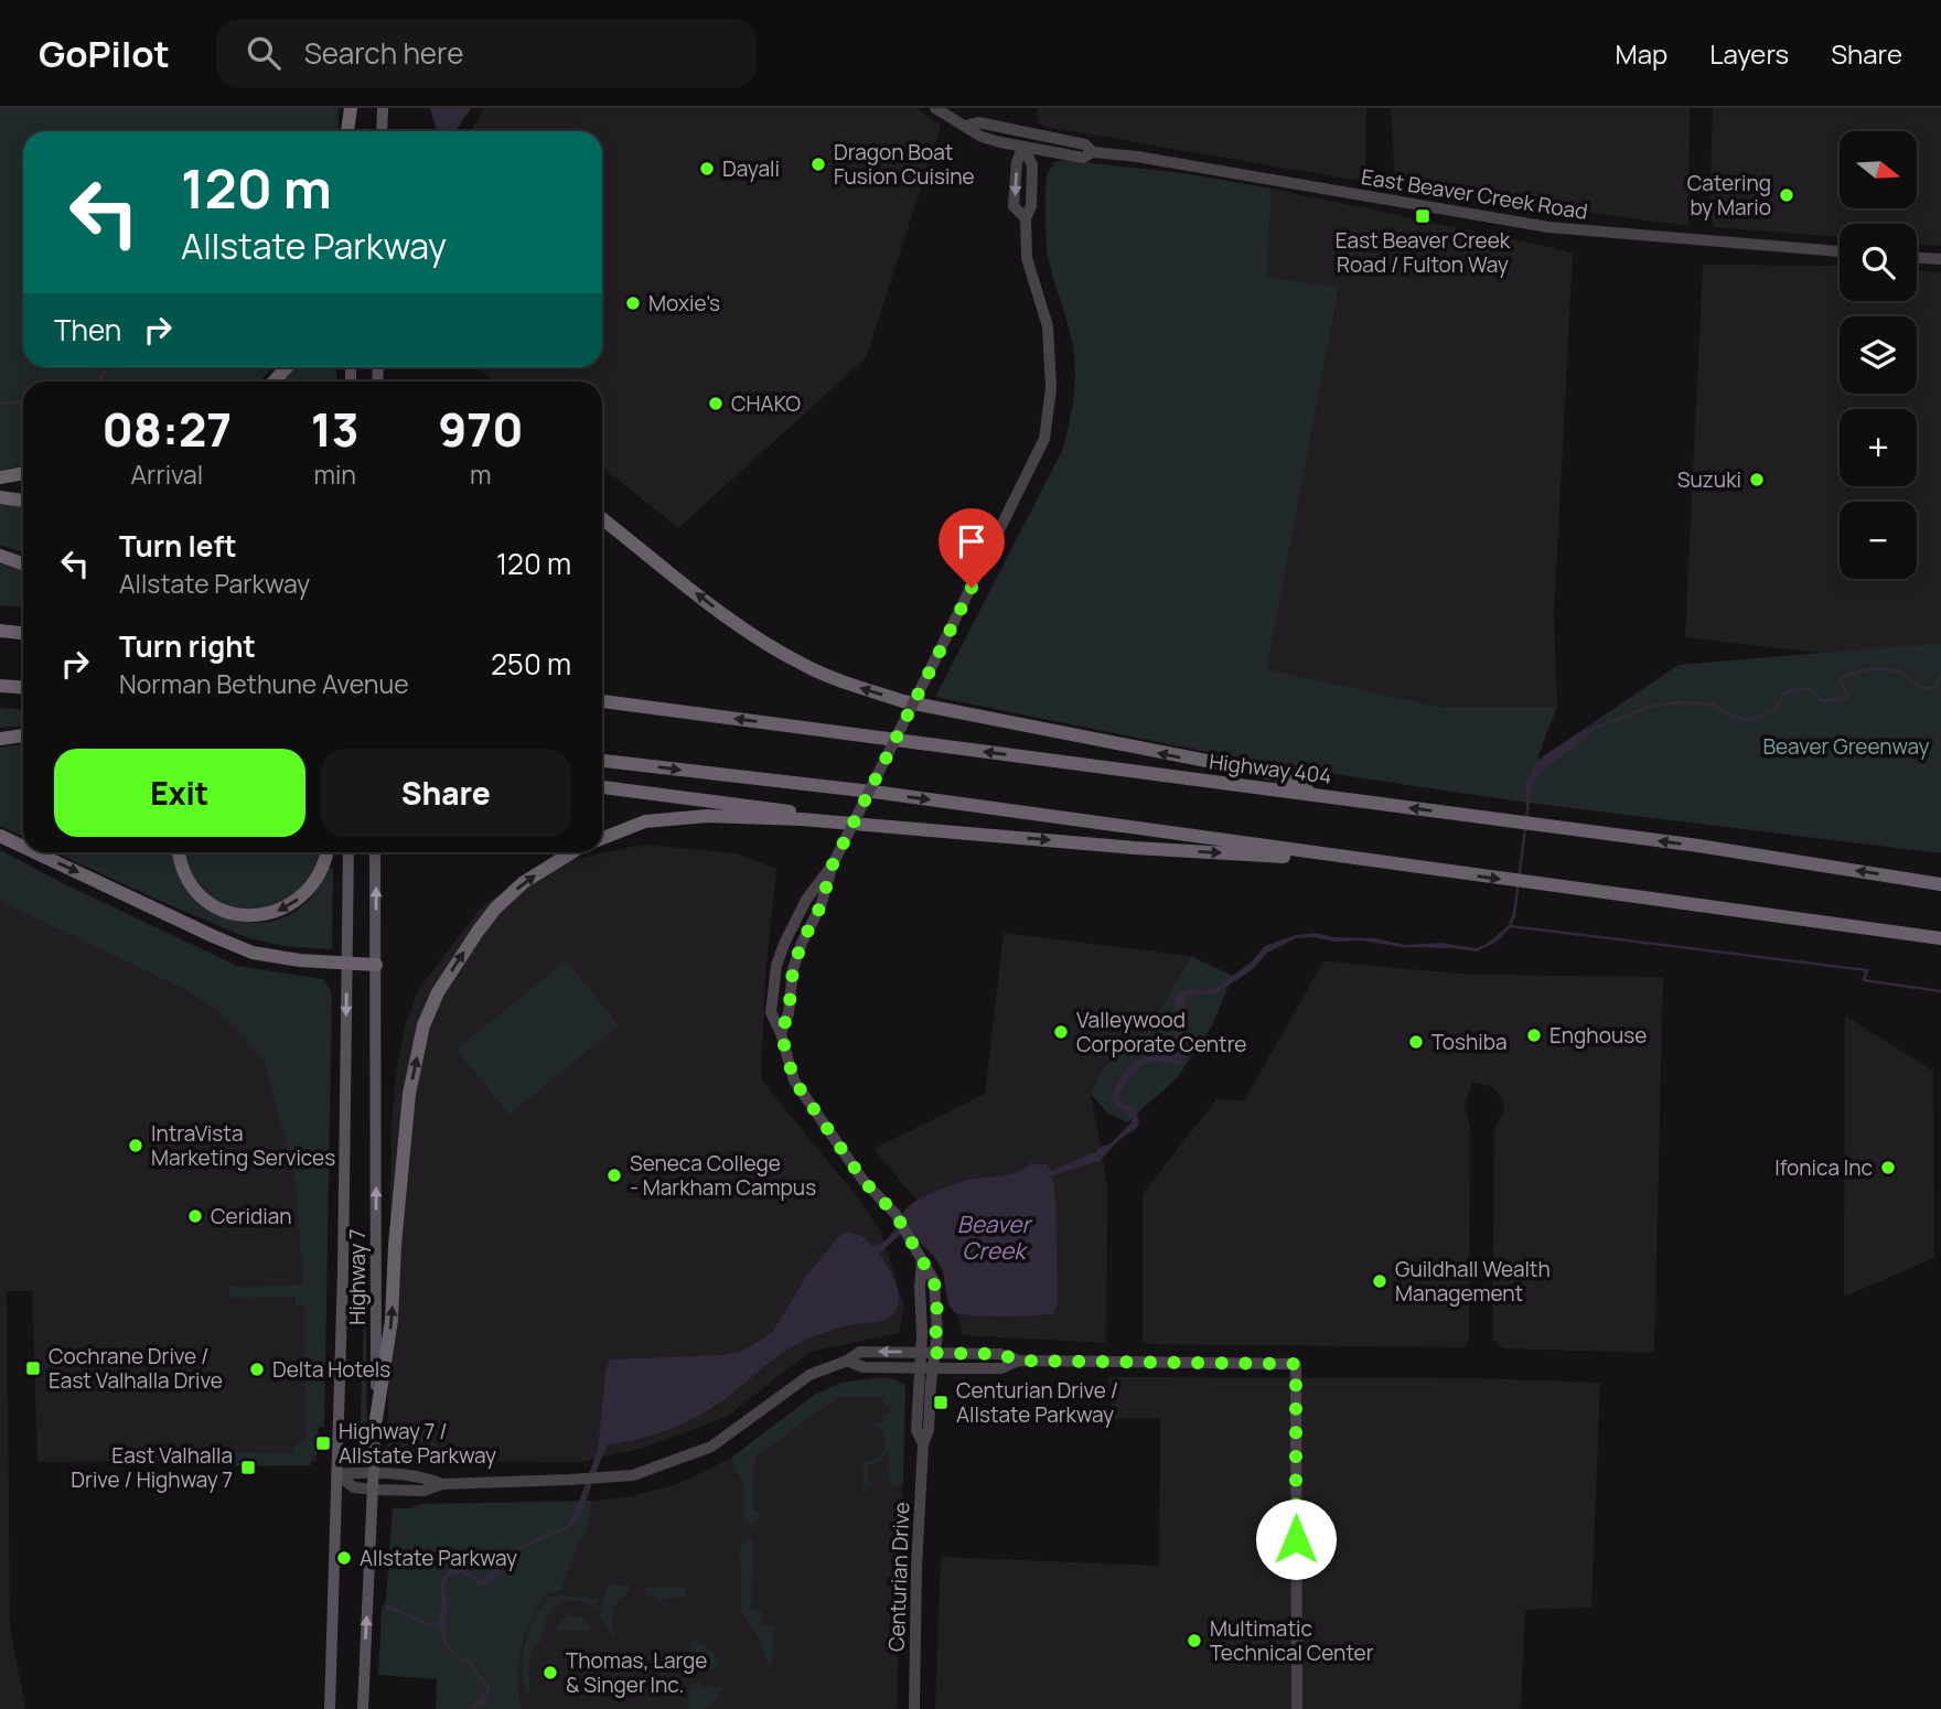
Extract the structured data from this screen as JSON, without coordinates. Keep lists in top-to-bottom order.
{
  "streets": {
    "highway": ["Highway 404"],
    "main road": ["Highway 7"],
    "street": ["East Beaver Creek Road", "Centurian Drive"]
  },
  "water": ["Beaver Creek"],
  "parks": ["Beaver Greenway"],
  "places": {
    "other": [
      "Dragon Boat Fusion Cuisine",
      "Dayali",
      "Catering by Mario",
      "Moxie's",
      "CHAKO",
      "Suzuki",
      "Valleywood Corporate Centre",
      "Enghouse",
      "Toshiba",
      "IntraVista Marketing Services",
      "Ifonica Inc",
      "Seneca College - Markham Campus",
      "Ceridian",
      "Guildhall Wealth Management",
      "Delta Hotels",
      "Allstate Parkway",
      "Multimatic Technical Center",
      "Thomas, Large & Singer Inc."
    ],
    "transit": [
      "East Beaver Creek Road / Fulton Way",
      "Cochrane Drive / East Valhalla Drive",
      "Centurian Drive / Allstate Parkway",
      "Highway 7 / Allstate Parkway",
      "East Valhalla Drive / Highway 7"
    ]
  },
  "north": "right",
  "page": {
    "header": "GoPilot",
    "search": "Search here",
    "nav": ["Map", "Layers", "Share"],
    "map_buttons": ["+", "−"],
    "turn": ["120 m", "Allstate Parkway"],
    "then": "Then",
    "eta": [
      "08:27",
      "Arrival",
      "13",
      "min",
      "970",
      "m"
    ],
    "list": [
      {
        "name": "Turn left",
        "note": "Allstate Parkway",
        "value": "120 m"
      },
      {
        "name": "Turn right",
        "note": "Norman Bethune Avenue",
        "value": "250 m"
      }
    ],
    "buttons": ["Exit", "Share"]
  }
}
